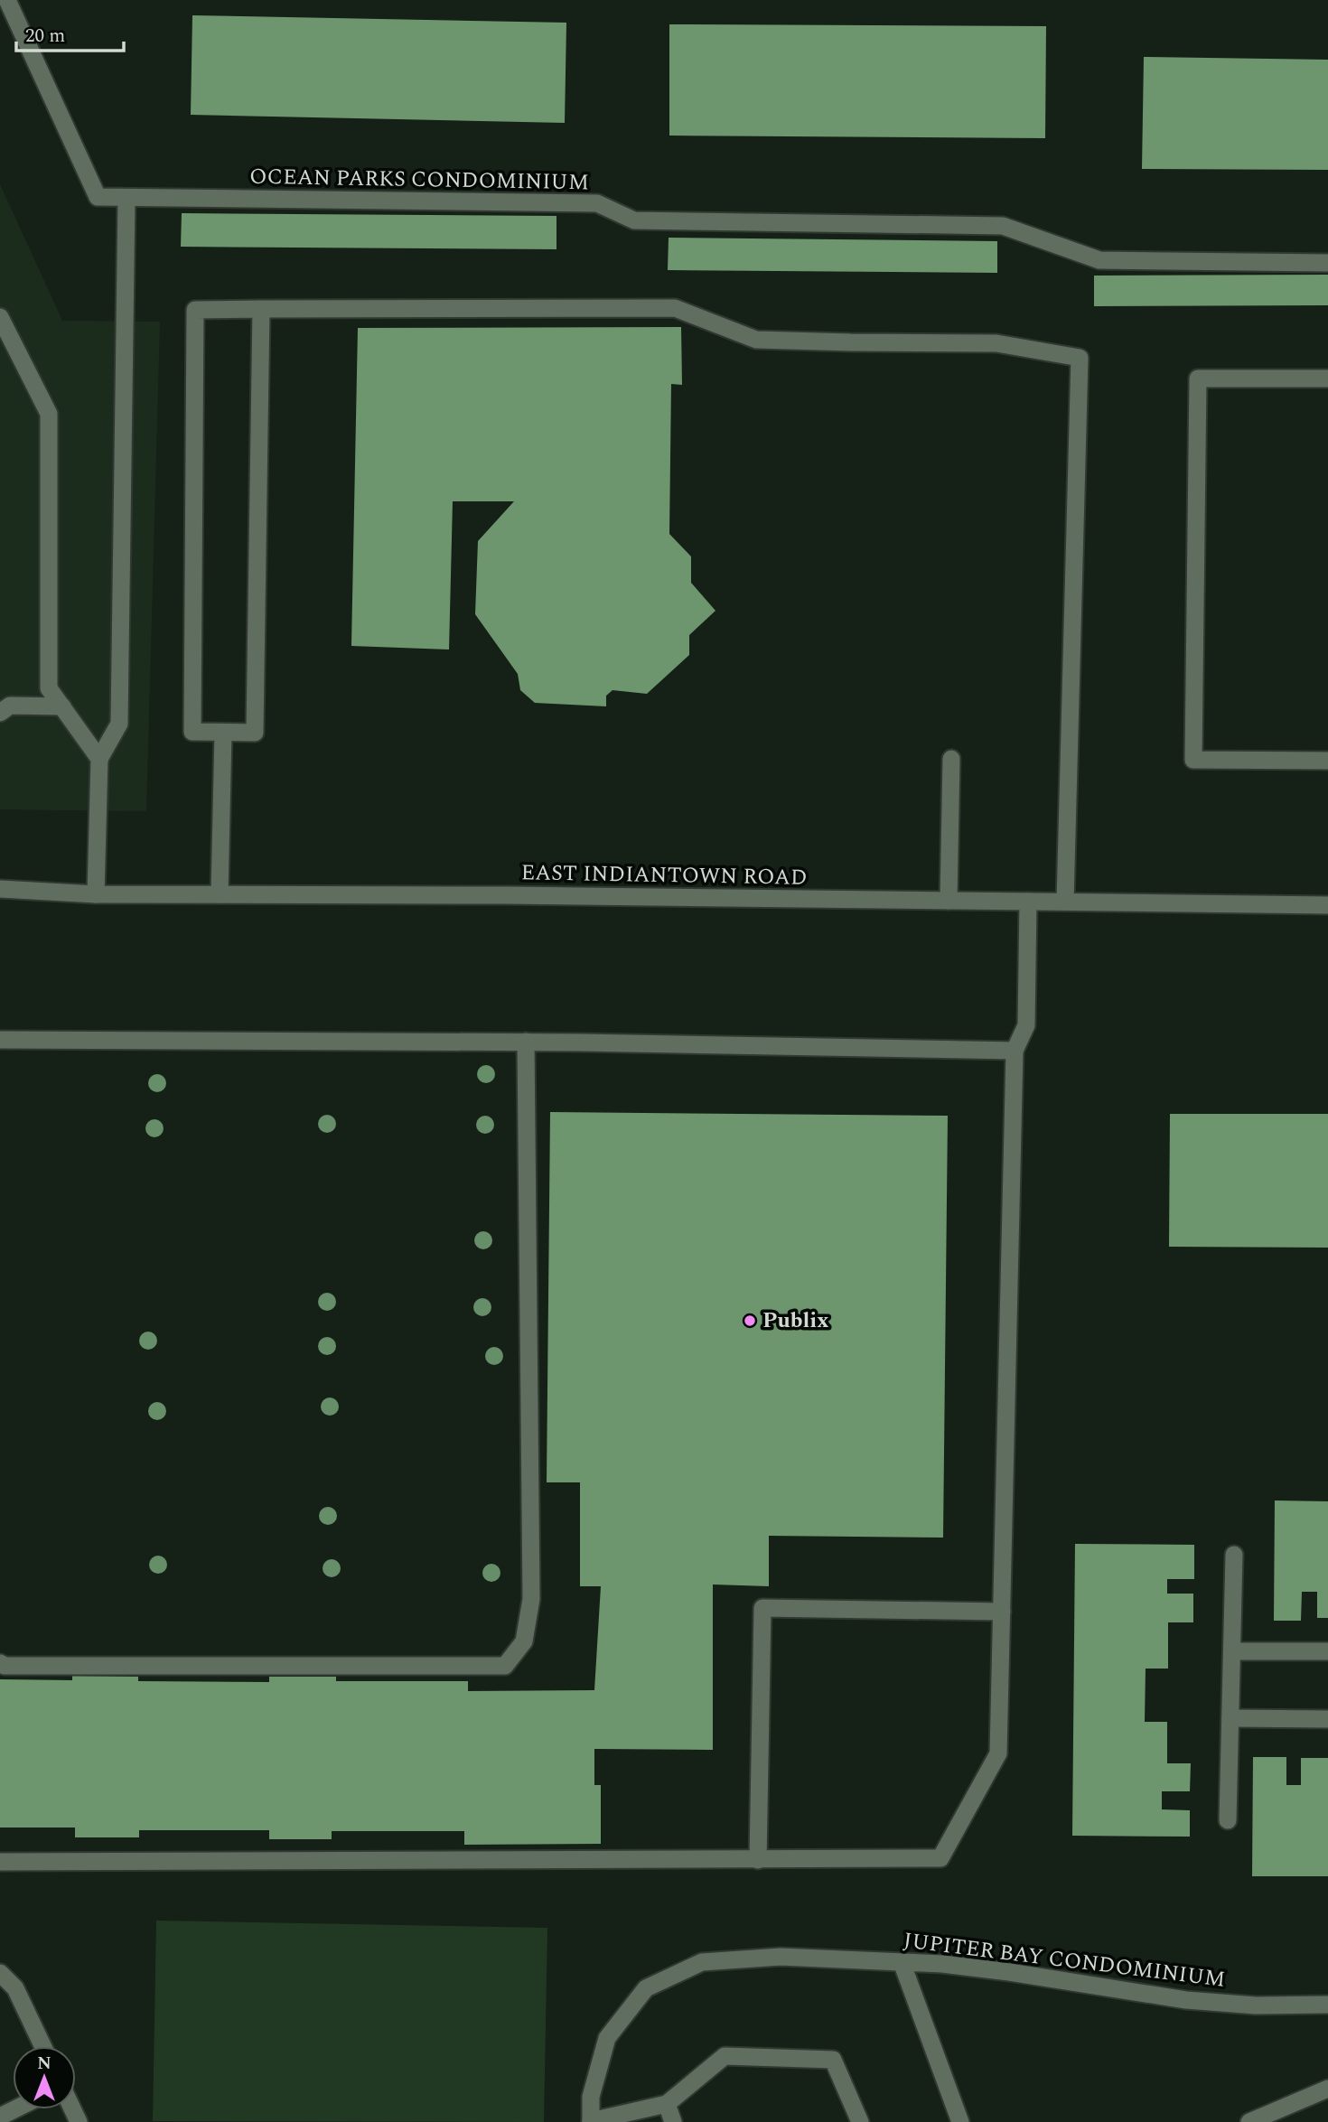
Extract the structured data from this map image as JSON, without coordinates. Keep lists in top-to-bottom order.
{
  "streets": {
    "street": ["OCEAN PARKS CONDOMINIUM", "EAST INDIANTOWN ROAD", "JUPITER BAY CONDOMINIUM"]
  },
  "places": ["Publix"],
  "scale_bar": "20 m",
  "north": "top"
}
